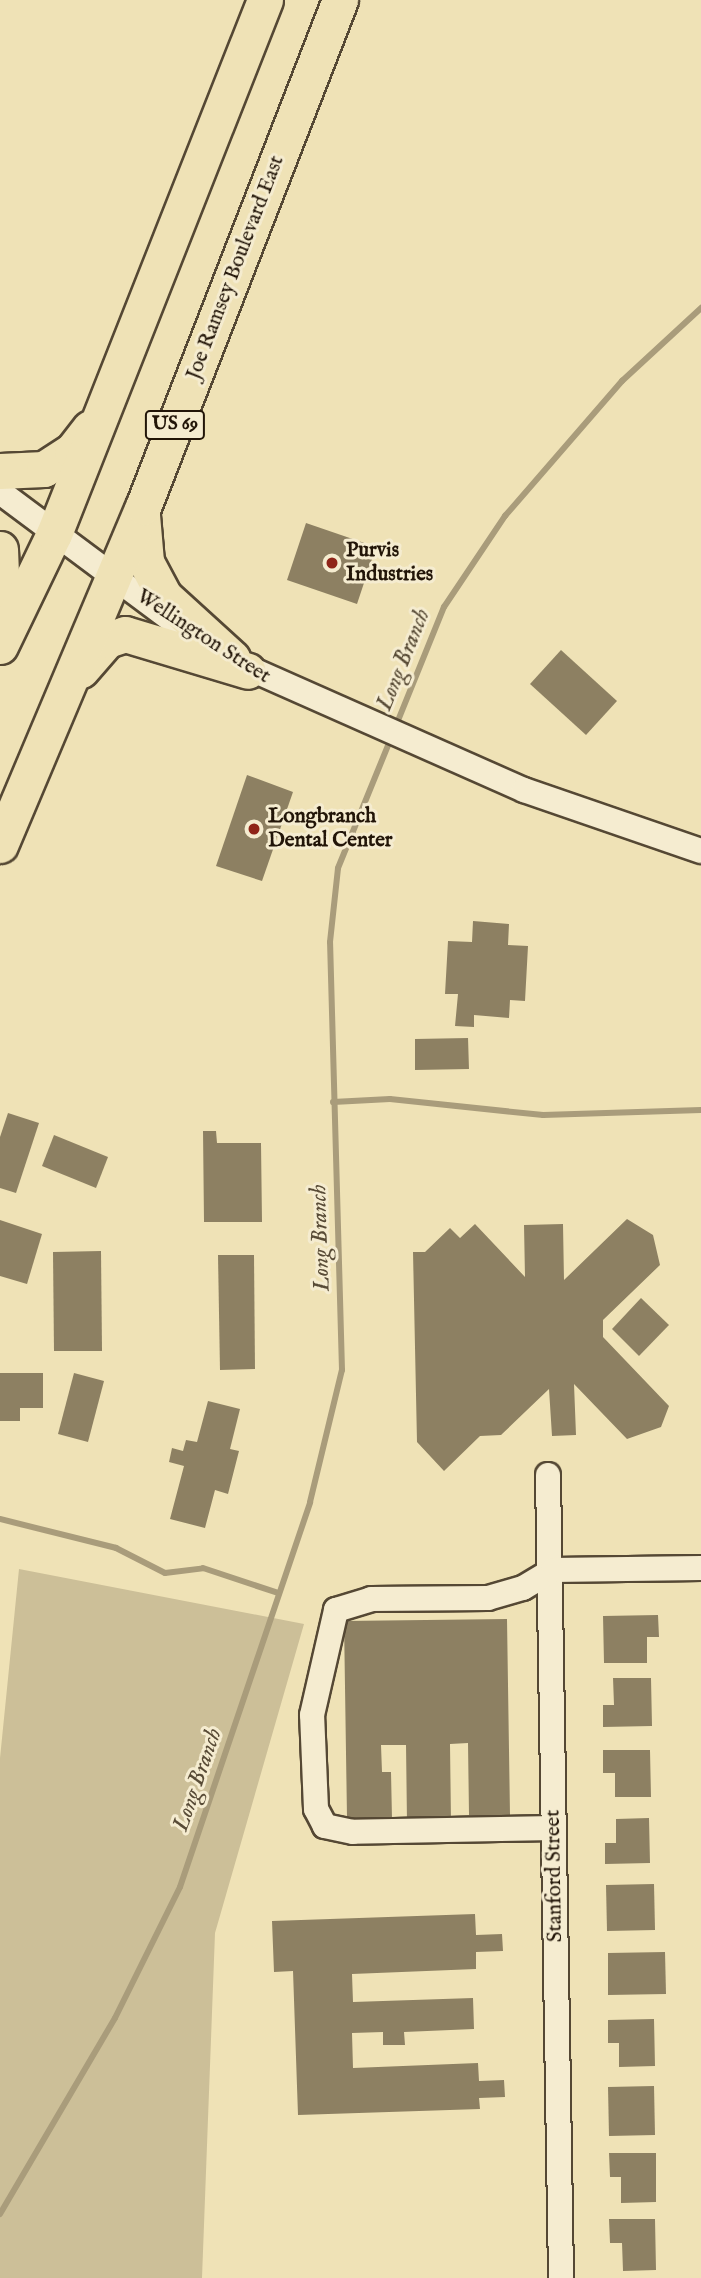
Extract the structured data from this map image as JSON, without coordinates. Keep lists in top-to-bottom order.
{
  "streets": {
    "highway": ["Joe Ramsey Boulevard East", "US 69"],
    "street": ["Wellington Street", "Stanford Street"]
  },
  "crossings": [
    ["Joe Ramsey Boulevard East", "Wellington Street"]
  ],
  "water": ["Long Branch"],
  "places": ["Purvis Industries", "Longbranch Dental Center"]
}
